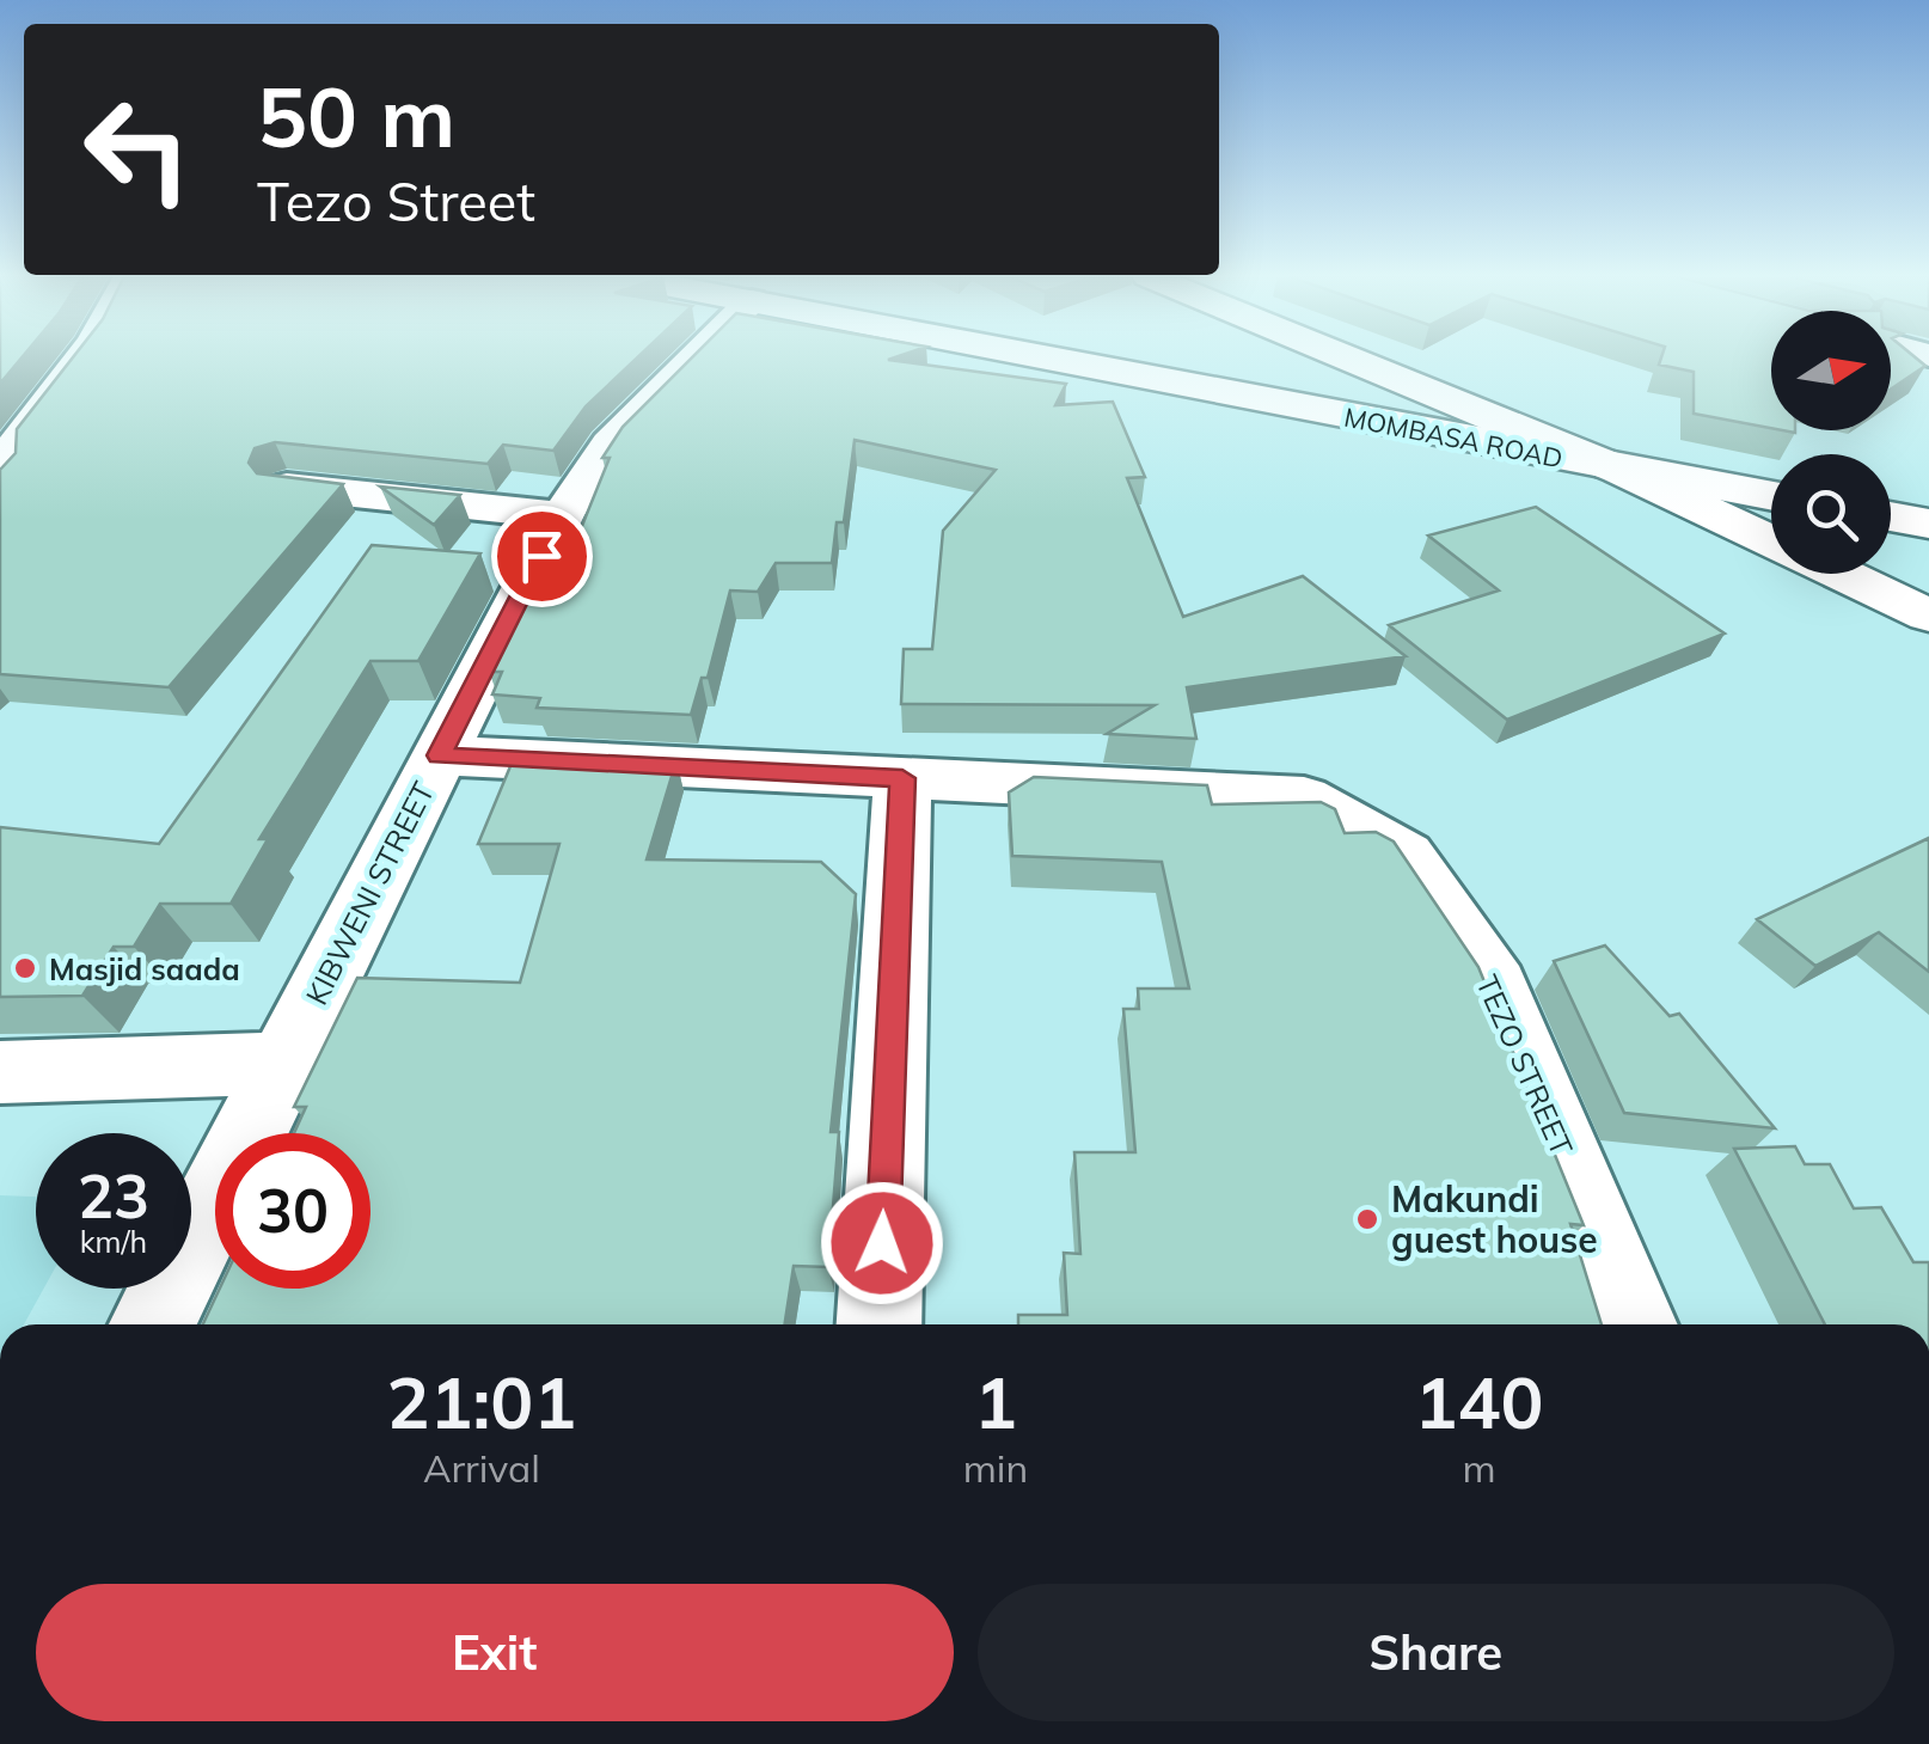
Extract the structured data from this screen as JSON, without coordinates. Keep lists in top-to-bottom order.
{
  "streets": {
    "main road": ["MOMBASA ROAD"],
    "street": ["KIBWENI STREET", "TEZO STREET"]
  },
  "crossings": [
    ["KIBWENI STREET", "TEZO STREET"]
  ],
  "places": ["Masjid saada", "Makundi guest house"],
  "north": "right",
  "page": {
    "turn": ["50 m", "Tezo Street"],
    "speed": "23 km/h",
    "limit": "30",
    "eta": [
      "21:01",
      "Arrival",
      "1",
      "min",
      "140",
      "m"
    ],
    "buttons": ["Exit", "Share"]
  }
}
